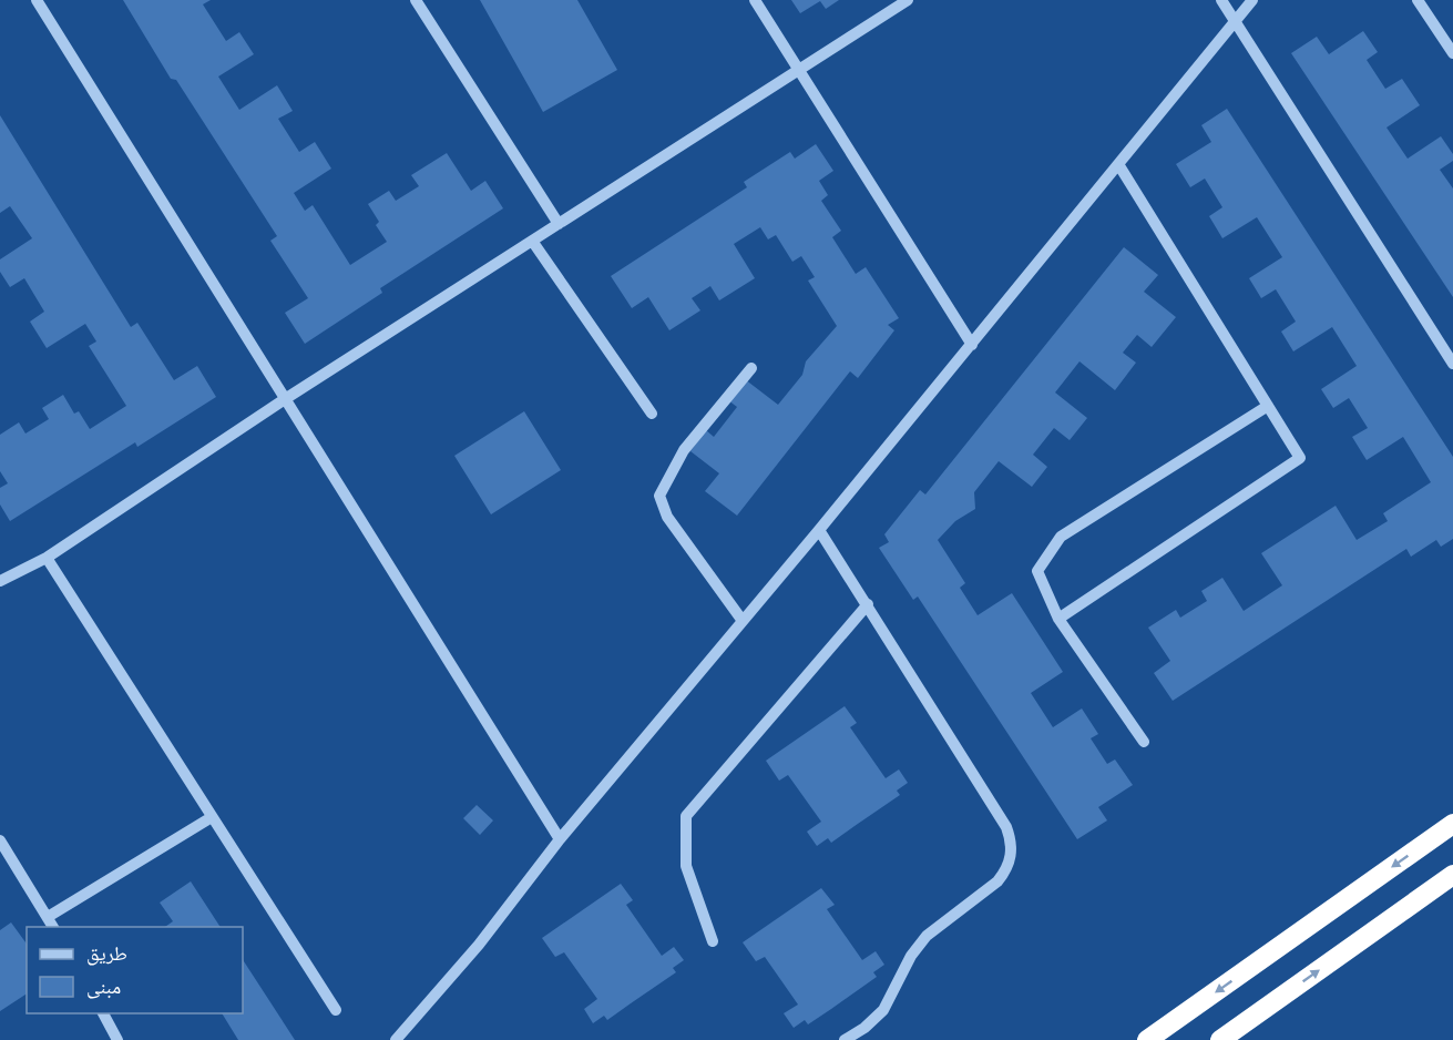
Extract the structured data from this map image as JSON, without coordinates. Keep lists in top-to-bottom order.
{
  "legend": ["طريق", "مبنى"]
}
